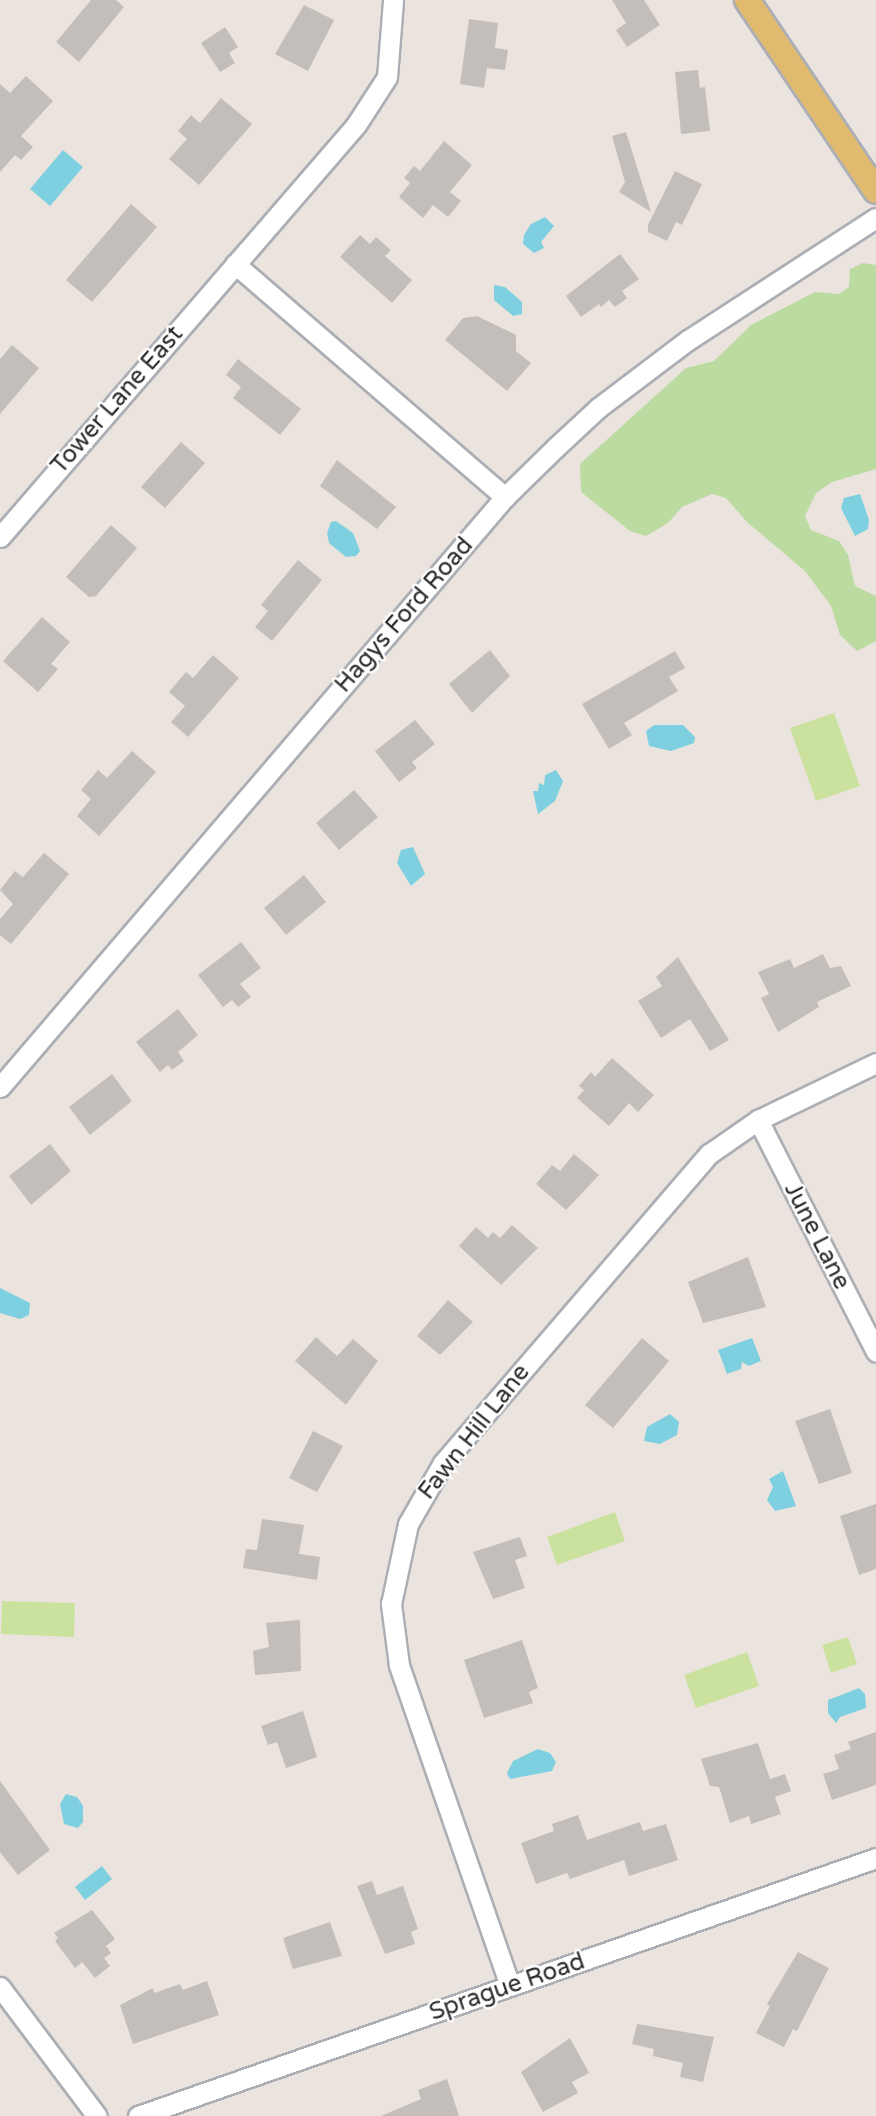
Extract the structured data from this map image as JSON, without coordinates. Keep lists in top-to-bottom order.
{
  "streets": {
    "street": [
      "Tower Lane East",
      "Hagys Ford Road",
      "June Lane",
      "Fawn Hill Lane",
      "Sprague Road"
    ]
  },
  "crossings": [
    ["June Lane", "Fawn Hill Lane"],
    ["Fawn Hill Lane", "Sprague Road"]
  ]
}
